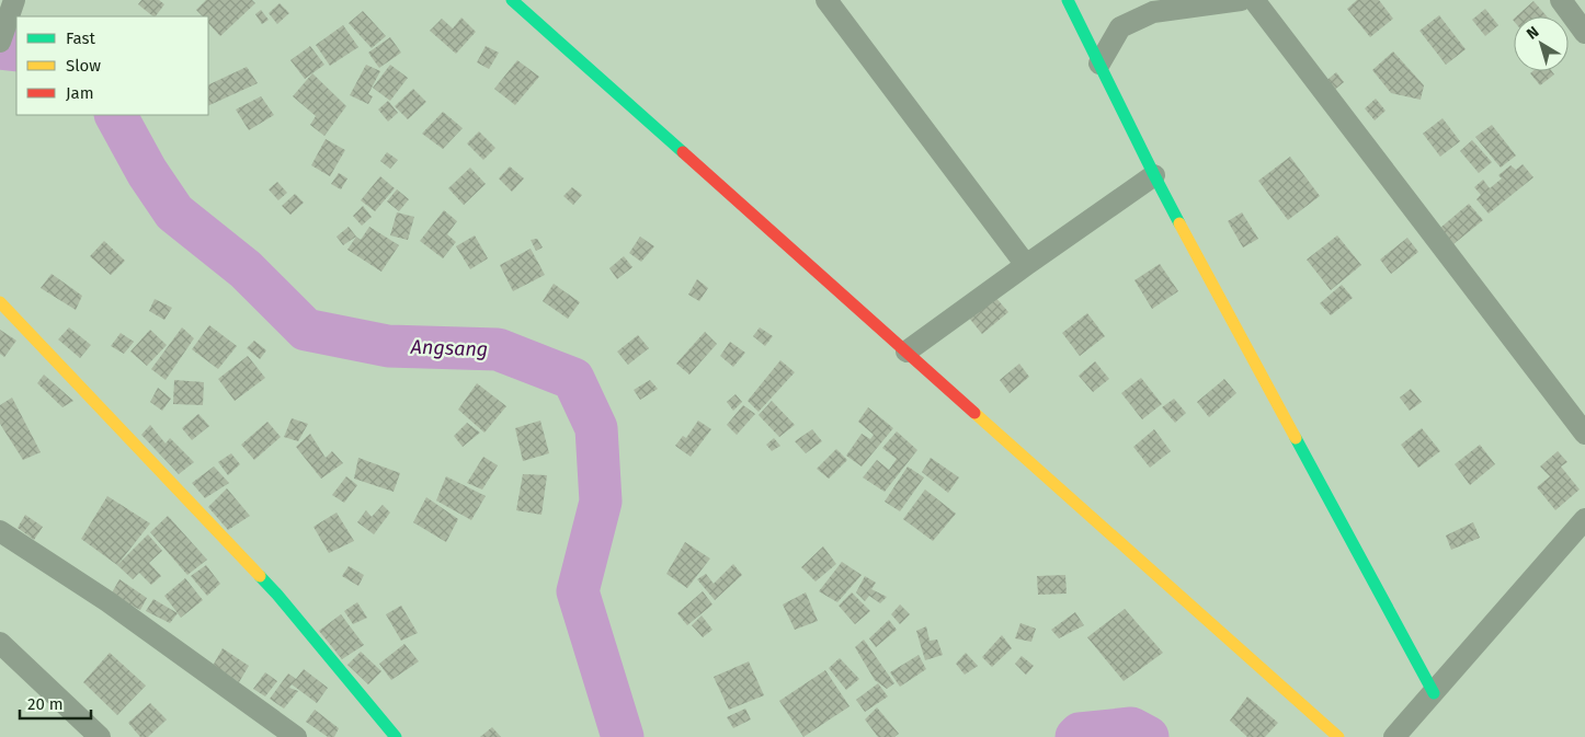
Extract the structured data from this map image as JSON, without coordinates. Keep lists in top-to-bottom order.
{
  "water": ["Angsang"],
  "legend": ["Fast", "Slow", "Jam"],
  "scale_bar": "20 m",
  "north": "top left"
}
